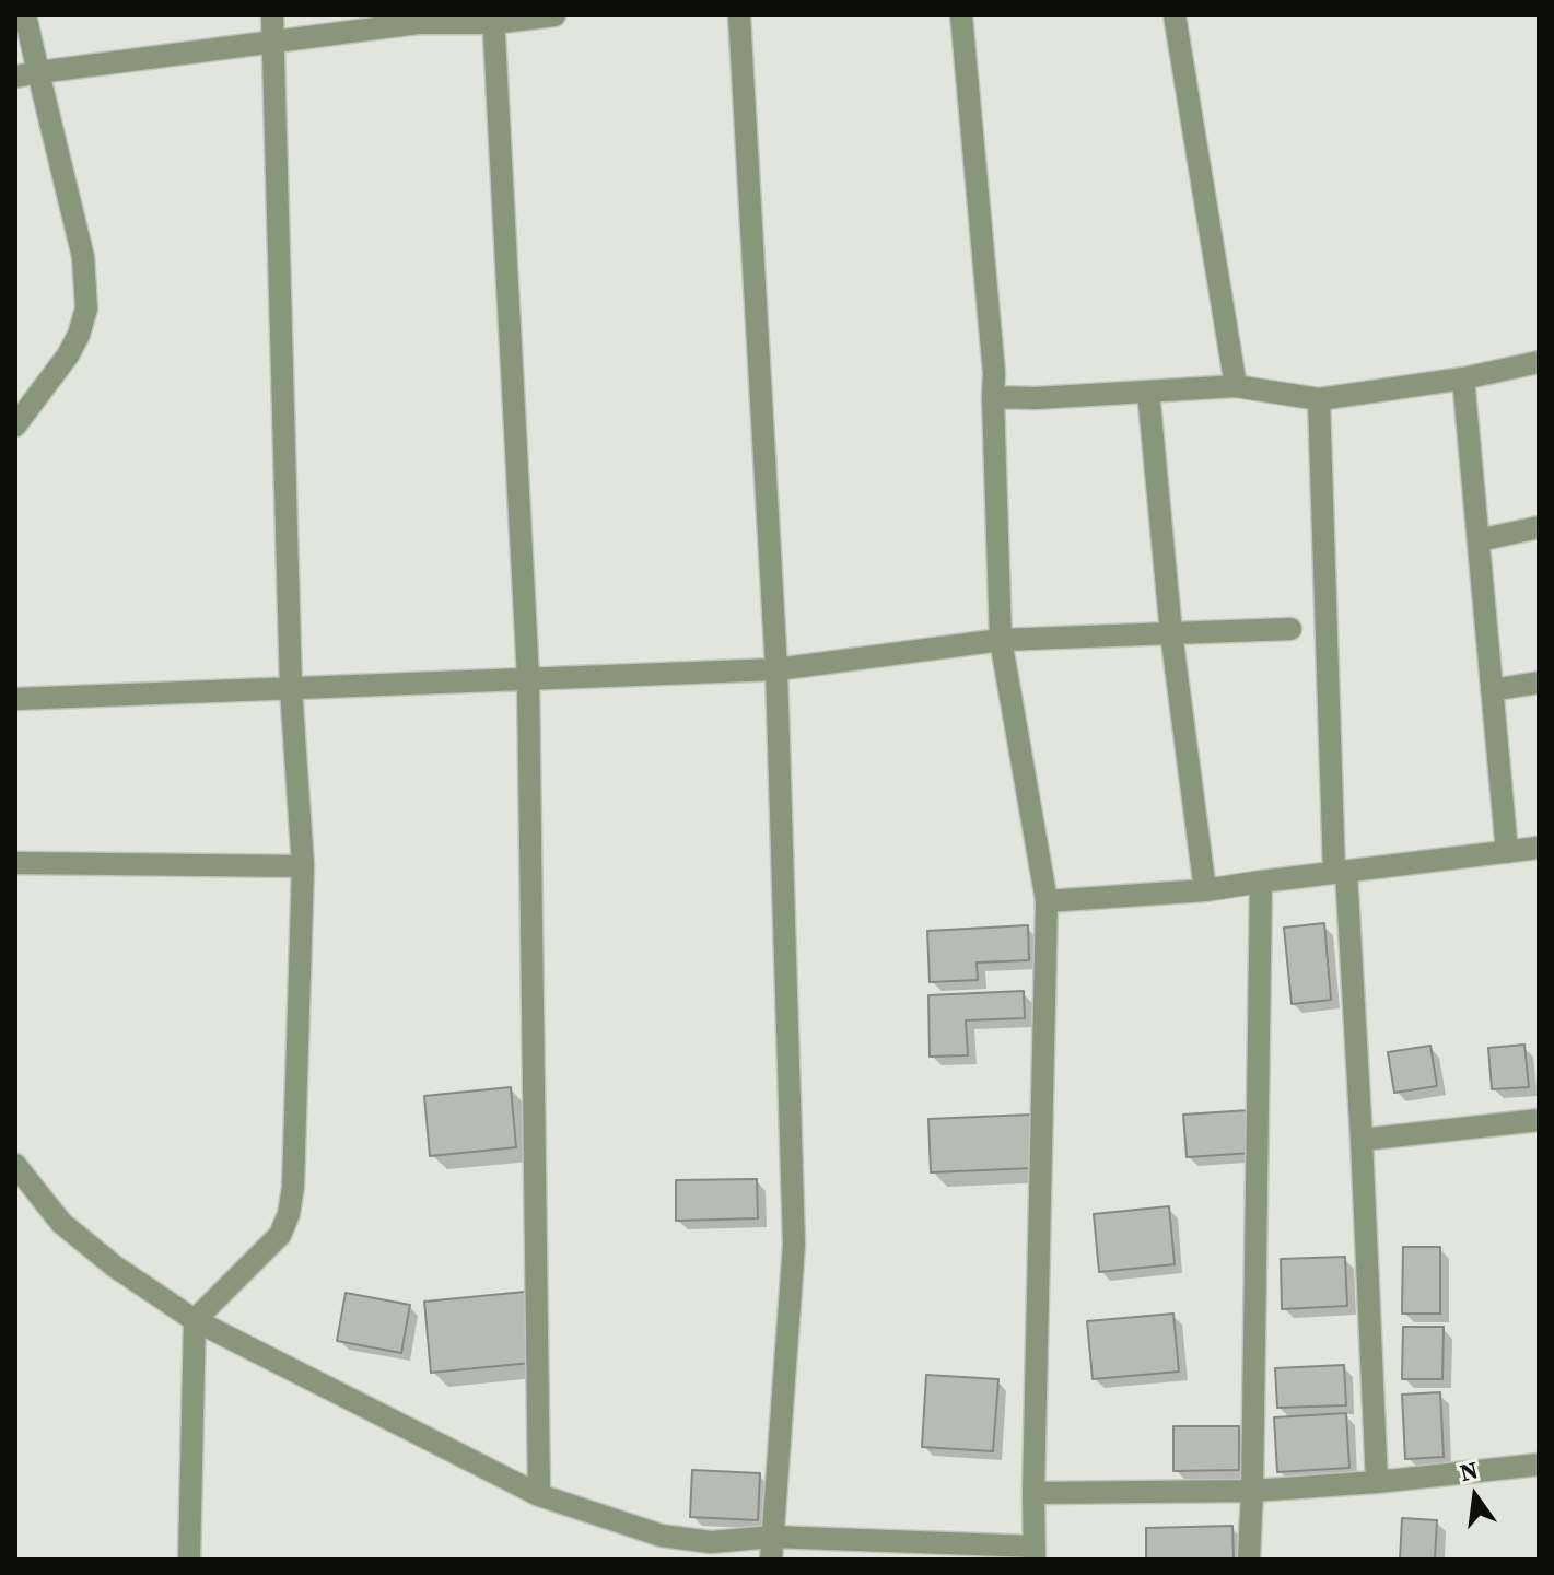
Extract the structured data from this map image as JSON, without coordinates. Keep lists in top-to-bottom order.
{
  "north": "top"
}
